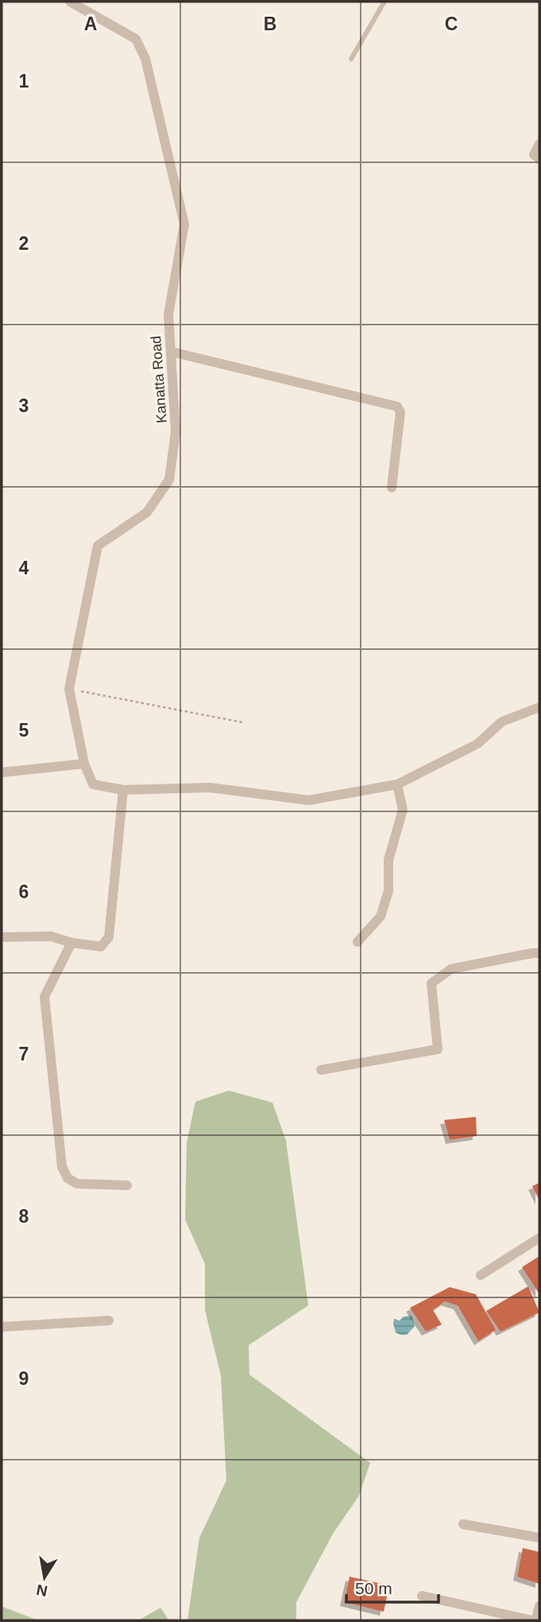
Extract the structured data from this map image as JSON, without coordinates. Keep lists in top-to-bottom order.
{
  "streets": {
    "street": ["Kanatta Road"]
  },
  "scale_bar": "50 m",
  "north": "bottom",
  "grid": {
    "columns": ["A", "B", "C"],
    "rows": [
      "1",
      "2",
      "3",
      "4",
      "5",
      "6",
      "7",
      "8",
      "9"
    ]
  }
}
